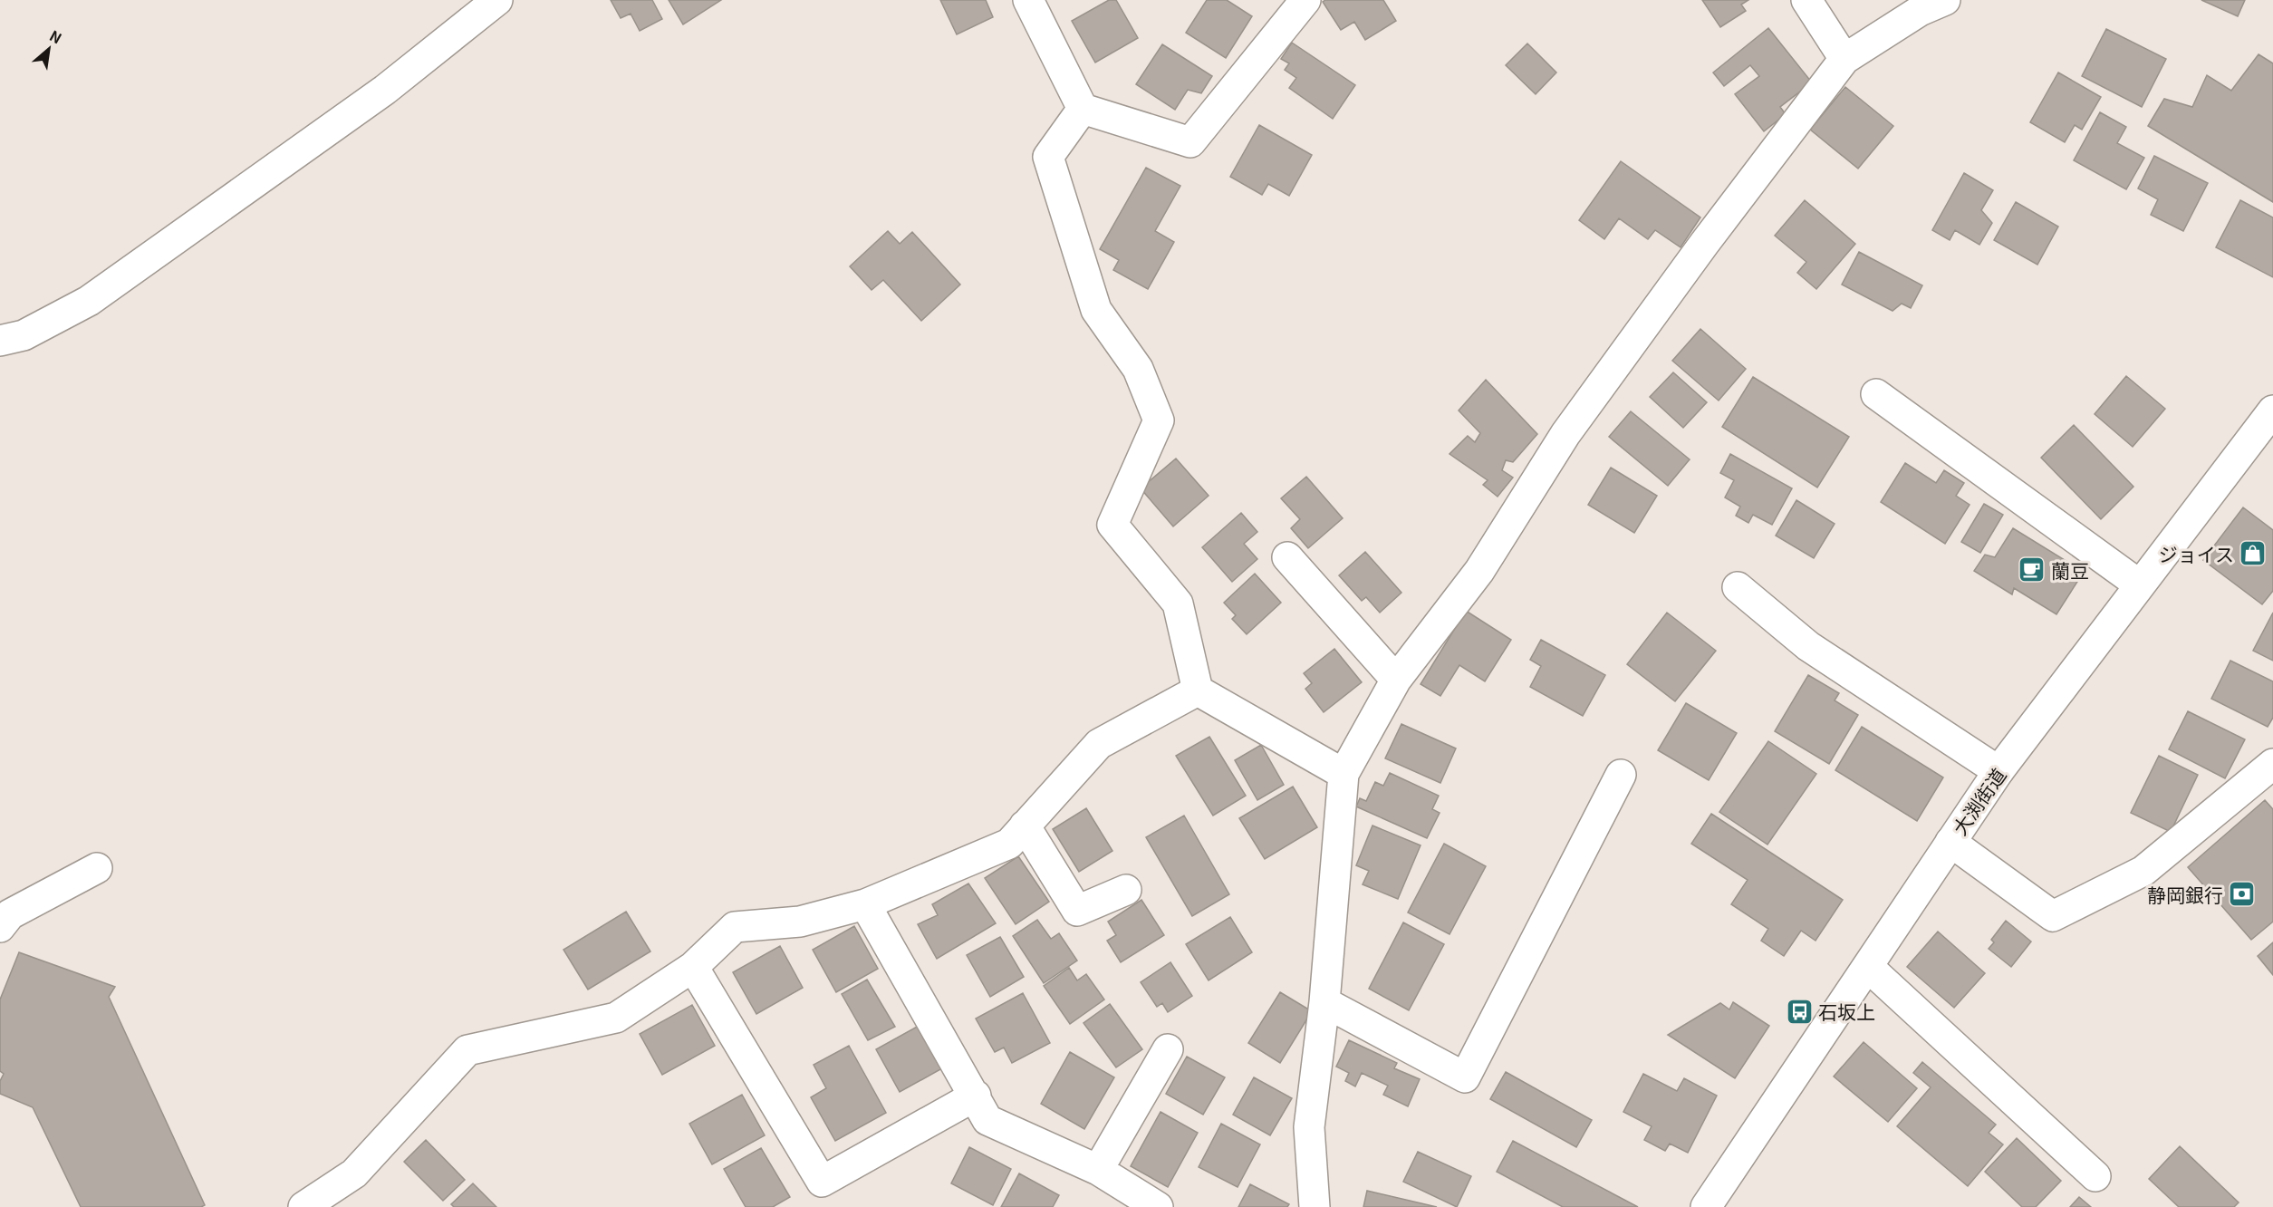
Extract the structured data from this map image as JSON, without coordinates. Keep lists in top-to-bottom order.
{
  "streets": {
    "street": ["大渕街道"]
  },
  "places": {
    "shop": ["ジョイス"],
    "cafe": ["蘭豆"],
    "bank": ["静岡銀行"],
    "bus stop": ["石坂上"]
  },
  "north": "top right"
}
